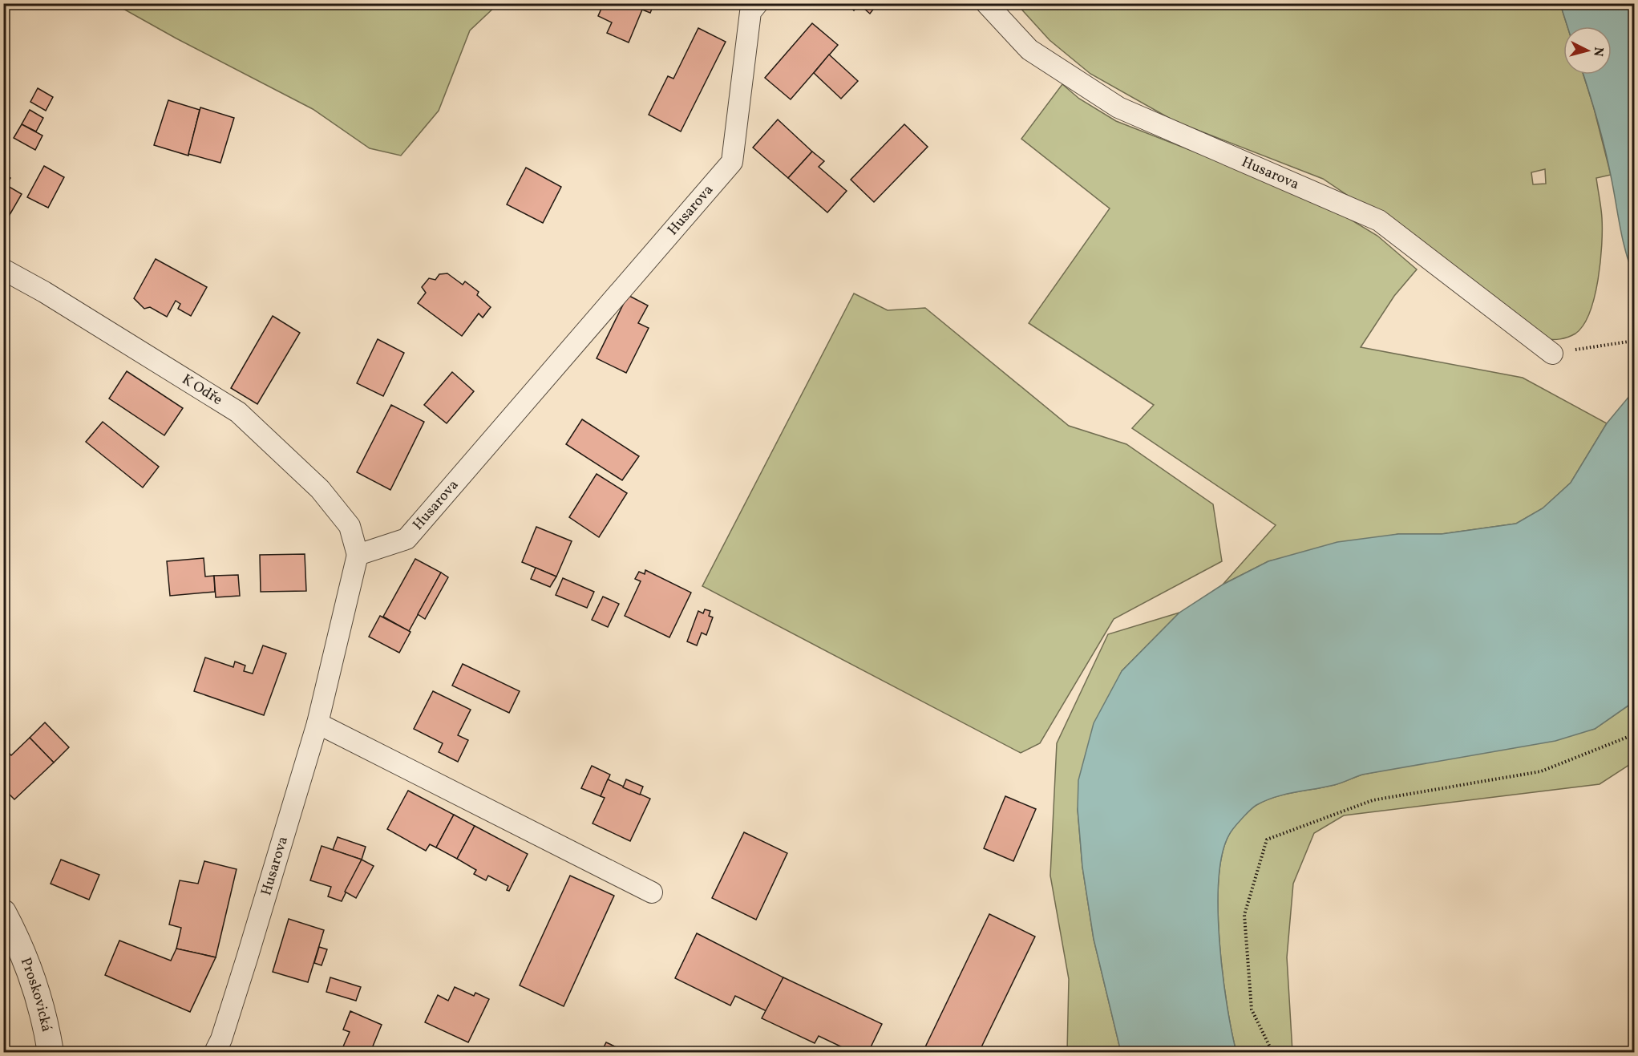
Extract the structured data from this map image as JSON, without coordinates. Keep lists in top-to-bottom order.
{
  "streets": {
    "street": ["Husarova", "K Odře", "Proskovická"]
  },
  "crossings": [
    ["Husarova", "K Odře"]
  ],
  "north": "right"
}
